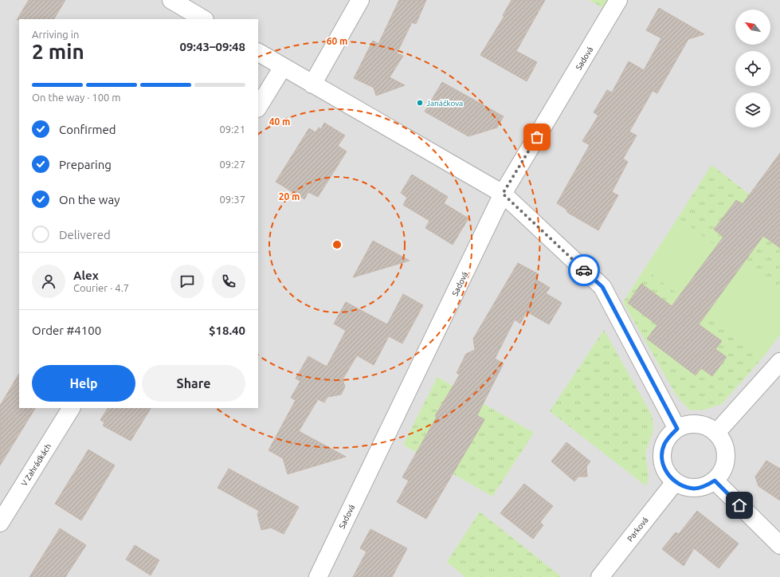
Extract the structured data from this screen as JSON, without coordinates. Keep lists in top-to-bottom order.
{
  "streets": {
    "street": ["Sadová", "V Zahrádkách", "Parková"]
  },
  "places": ["Janáčkova"],
  "north": "top left",
  "page": {
    "heading": ["2 min", "Arriving in", "09:43–09:48"],
    "panel": [
      "Alex",
      "Courier · 4.7",
      "Order #4100",
      "$18.40"
    ],
    "bar": "On the way · 100 m",
    "list": [
      ["Confirmed", "09:21"],
      ["Preparing", "09:27"],
      ["On the way", "09:37"],
      "Delivered"
    ],
    "buttons": ["Help", "Share"]
  },
  "rings": ["60 m", "40 m", "20 m"]
}
